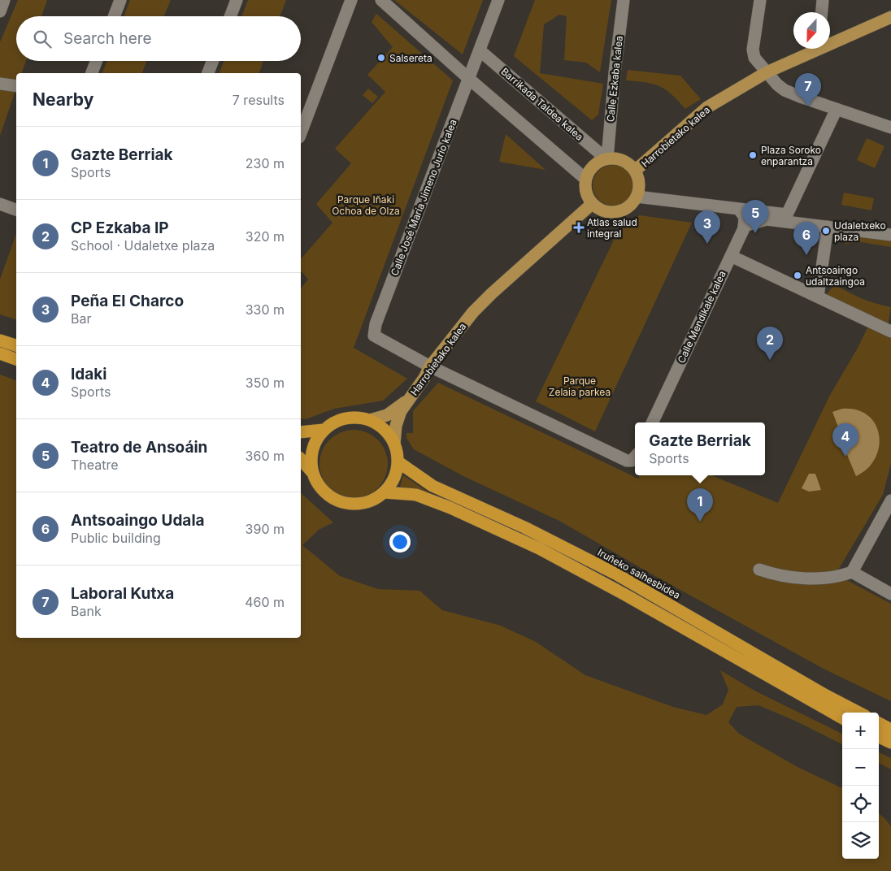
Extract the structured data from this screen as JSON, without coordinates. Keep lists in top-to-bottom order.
{
  "streets": {
    "highway": ["Iruñeko saihesbidea"],
    "main road": ["Harrobietako kalea"],
    "street": [
      "Calle Ezkaba kalea",
      "Barrikada Taldea kalea",
      "Calle José María Jimeno Jurío kalea",
      "Calle Mendikale kalea"
    ]
  },
  "crossings": [
    ["Calle Ezkaba kalea", "Barrikada Taldea kalea"],
    ["Calle Ezkaba kalea", "Harrobietako kalea"],
    ["Barrikada Taldea kalea", "Harrobietako kalea"],
    ["Barrikada Taldea kalea", "Calle José María Jimeno Jurío kalea"],
    ["Harrobietako kalea", "Calle José María Jimeno Jurío kalea"],
    ["Harrobietako kalea", "Iruñeko saihesbidea"]
  ],
  "parks": ["Parque Iñaki Ochoa de Olza", "Parque Zelaia parkea"],
  "places": {
    "other": [
      "Salsereta",
      "Plaza Soroko enparantza",
      "Udaletxeko plaza",
      "Antsoaingo udaltzaingoa"
    ],
    "health": ["Atlas salud integral"]
  },
  "north": "bottom",
  "page": {
    "search": "Search here",
    "pins": [
      "7",
      "5",
      "3",
      "6",
      "2",
      "4",
      "1"
    ],
    "heading": ["Nearby", "7 results"],
    "list": [
      {
        "mark": "1",
        "name": "Gazte Berriak",
        "note": "Sports",
        "value": "230 m"
      },
      {
        "mark": "2",
        "name": "CP Ezkaba IP",
        "note": "School · Udaletxe plaza",
        "value": "320 m"
      },
      {
        "mark": "3",
        "name": "Peña El Charco",
        "note": "Bar",
        "value": "330 m"
      },
      {
        "mark": "4",
        "name": "Idaki",
        "note": "Sports",
        "value": "350 m"
      },
      {
        "mark": "5",
        "name": "Teatro de Ansoáin",
        "note": "Theatre",
        "value": "360 m"
      },
      {
        "mark": "6",
        "name": "Antsoaingo Udala",
        "note": "Public building",
        "value": "390 m"
      },
      {
        "mark": "7",
        "name": "Laboral Kutxa",
        "note": "Bank",
        "value": "460 m"
      }
    ],
    "popup": ["Gazte Berriak", "Sports"],
    "map_buttons": ["+", "−"]
  }
}
